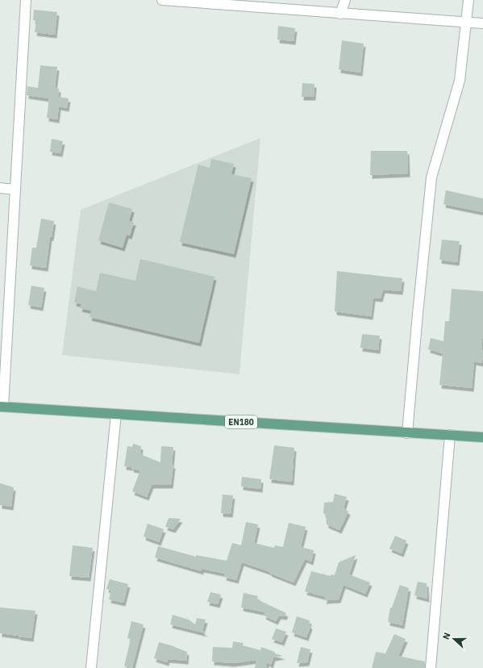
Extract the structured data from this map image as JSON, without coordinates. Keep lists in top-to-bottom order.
{
  "streets": {
    "main road": ["EN180"]
  },
  "north": "left"
}
